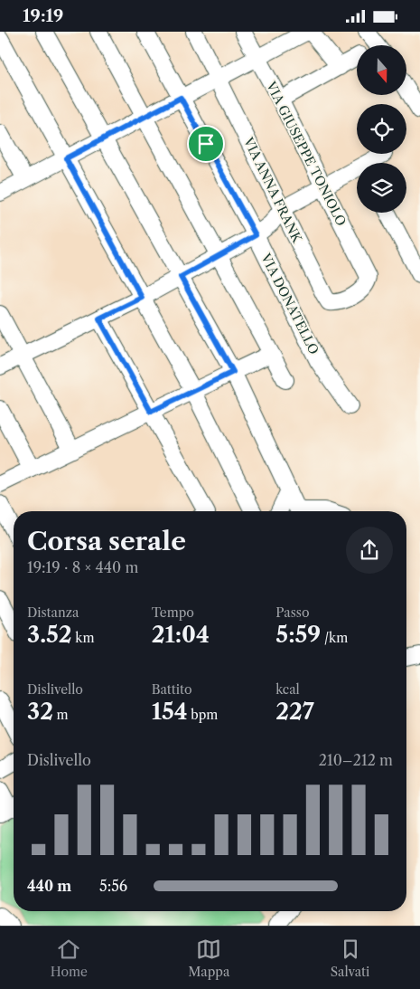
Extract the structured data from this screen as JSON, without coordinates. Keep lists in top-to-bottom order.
{
  "streets": {
    "street": ["VIA GIUSEPPE TONIOLO", "VIA ANNA FRANK", "VIA DONATELLO"]
  },
  "crossings": [
    ["VIA GIUSEPPE TONIOLO", "VIA ANNA FRANK"]
  ],
  "north": "bottom",
  "page": {
    "status": "19:19",
    "heading": ["Corsa serale", "19:19 · 8 × 440 m"],
    "stats": [
      ["Distanza", "3.52 km"],
      ["Tempo", "21:04"],
      ["Passo", "5:59 /km"],
      ["Dislivello", "32 m"],
      ["Battito", "154 bpm"],
      ["kcal", "227"]
    ],
    "chart": ["Dislivello", "210–212 m"],
    "list": [
      {
        "name": "440 m",
        "note": "5:56"
      }
    ],
    "tabs": ["Home", "Mappa", "Salvati"]
  }
}
